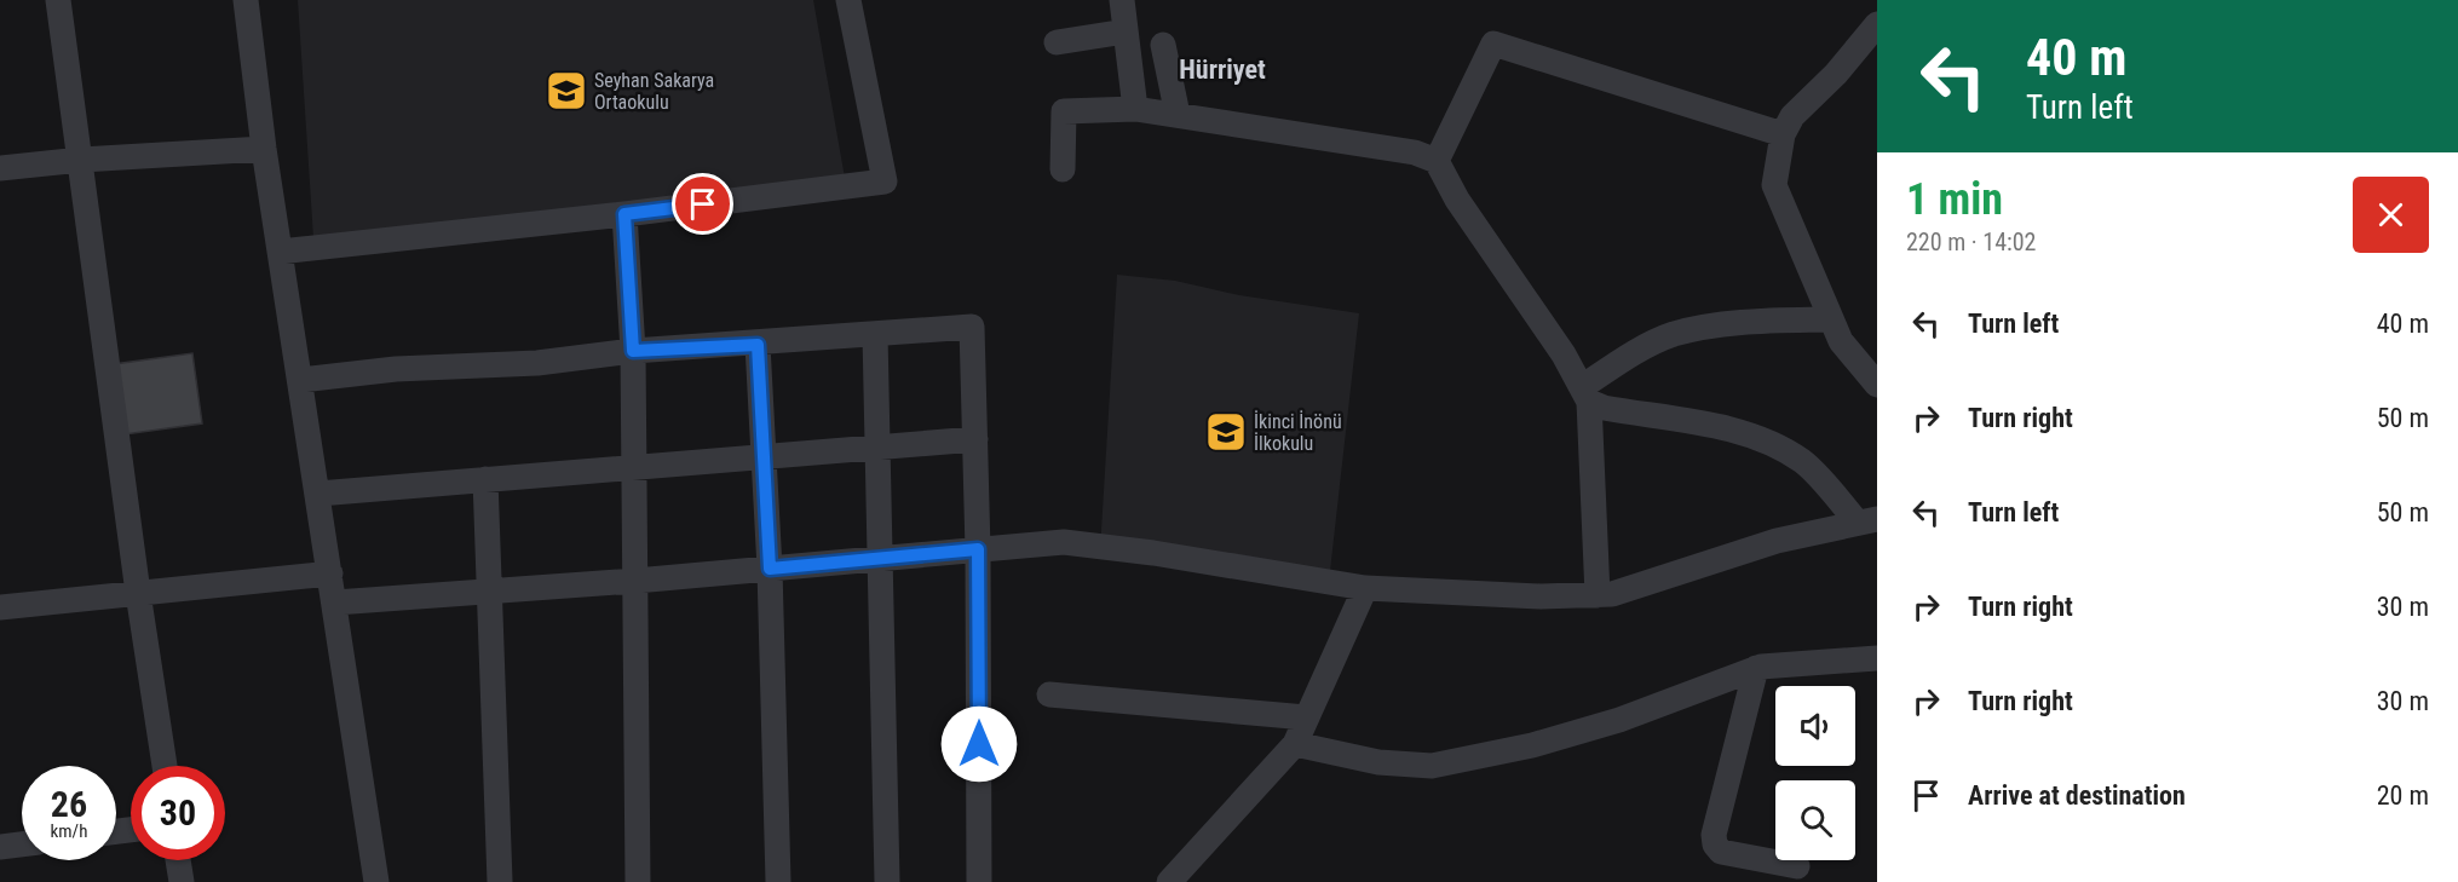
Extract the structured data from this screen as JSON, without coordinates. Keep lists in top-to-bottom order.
{
  "districts": ["Hürriyet"],
  "places": {
    "school or university": ["Seyhan Sakarya Ortaokulu", "İkinci İnönü İlkokulu"]
  },
  "page": {
    "turn": ["40 m", "Turn left"],
    "heading": ["1 min", "220 m · 14:02"],
    "list": [
      {
        "name": "Turn left",
        "value": "40 m"
      },
      {
        "name": "Turn right",
        "value": "50 m"
      },
      {
        "name": "Turn left",
        "value": "50 m"
      },
      {
        "name": "Turn right",
        "value": "30 m"
      },
      {
        "name": "Turn right",
        "value": "30 m"
      },
      {
        "name": "Arrive at destination",
        "value": "20 m"
      }
    ],
    "speed": "26 km/h",
    "limit": "30"
  }
}
